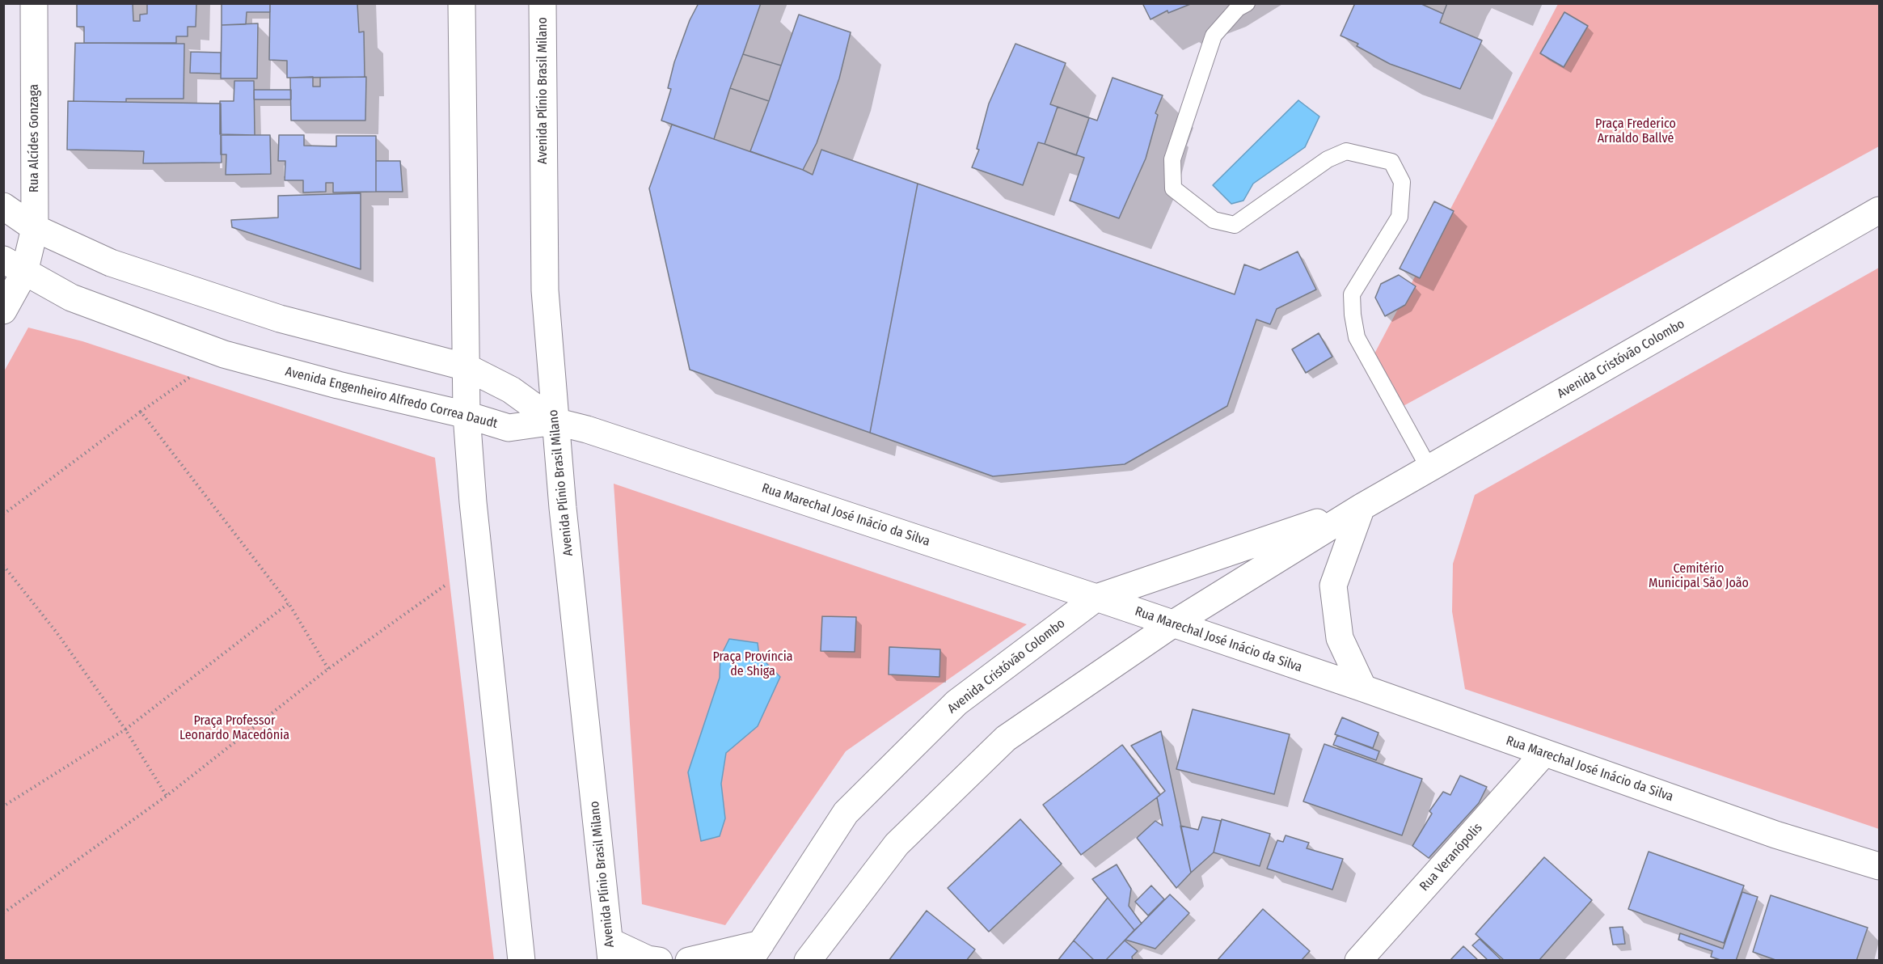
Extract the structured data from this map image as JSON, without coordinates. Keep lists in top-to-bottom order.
{
  "streets": {
    "main road": [
      "Avenida Plínio Brasil Milano",
      "Rua Alcídes Gonzaga",
      "Avenida Cristóvão Colombo",
      "Avenida Engenheiro Alfredo Correa Daudt",
      "Rua Marechal José Inácio da Silva",
      "Rua Veranópolis"
    ]
  },
  "crossings": [
    ["Avenida Plínio Brasil Milano", "Avenida Engenheiro Alfredo Correa Daudt"],
    ["Avenida Plínio Brasil Milano", "Rua Marechal José Inácio da Silva"],
    ["Rua Alcídes Gonzaga", "Avenida Engenheiro Alfredo Correa Daudt"],
    ["Avenida Cristóvão Colombo", "Rua Marechal José Inácio da Silva"],
    ["Avenida Engenheiro Alfredo Correa Daudt", "Rua Marechal José Inácio da Silva"],
    ["Rua Marechal José Inácio da Silva", "Rua Veranópolis"]
  ],
  "parks": [
    "Praça Frederico Arnaldo Ballvé",
    "Cemitério Municipal São João",
    "Praça Província de Shiga",
    "Praça Professor Leonardo Macedônia"
  ]
}
